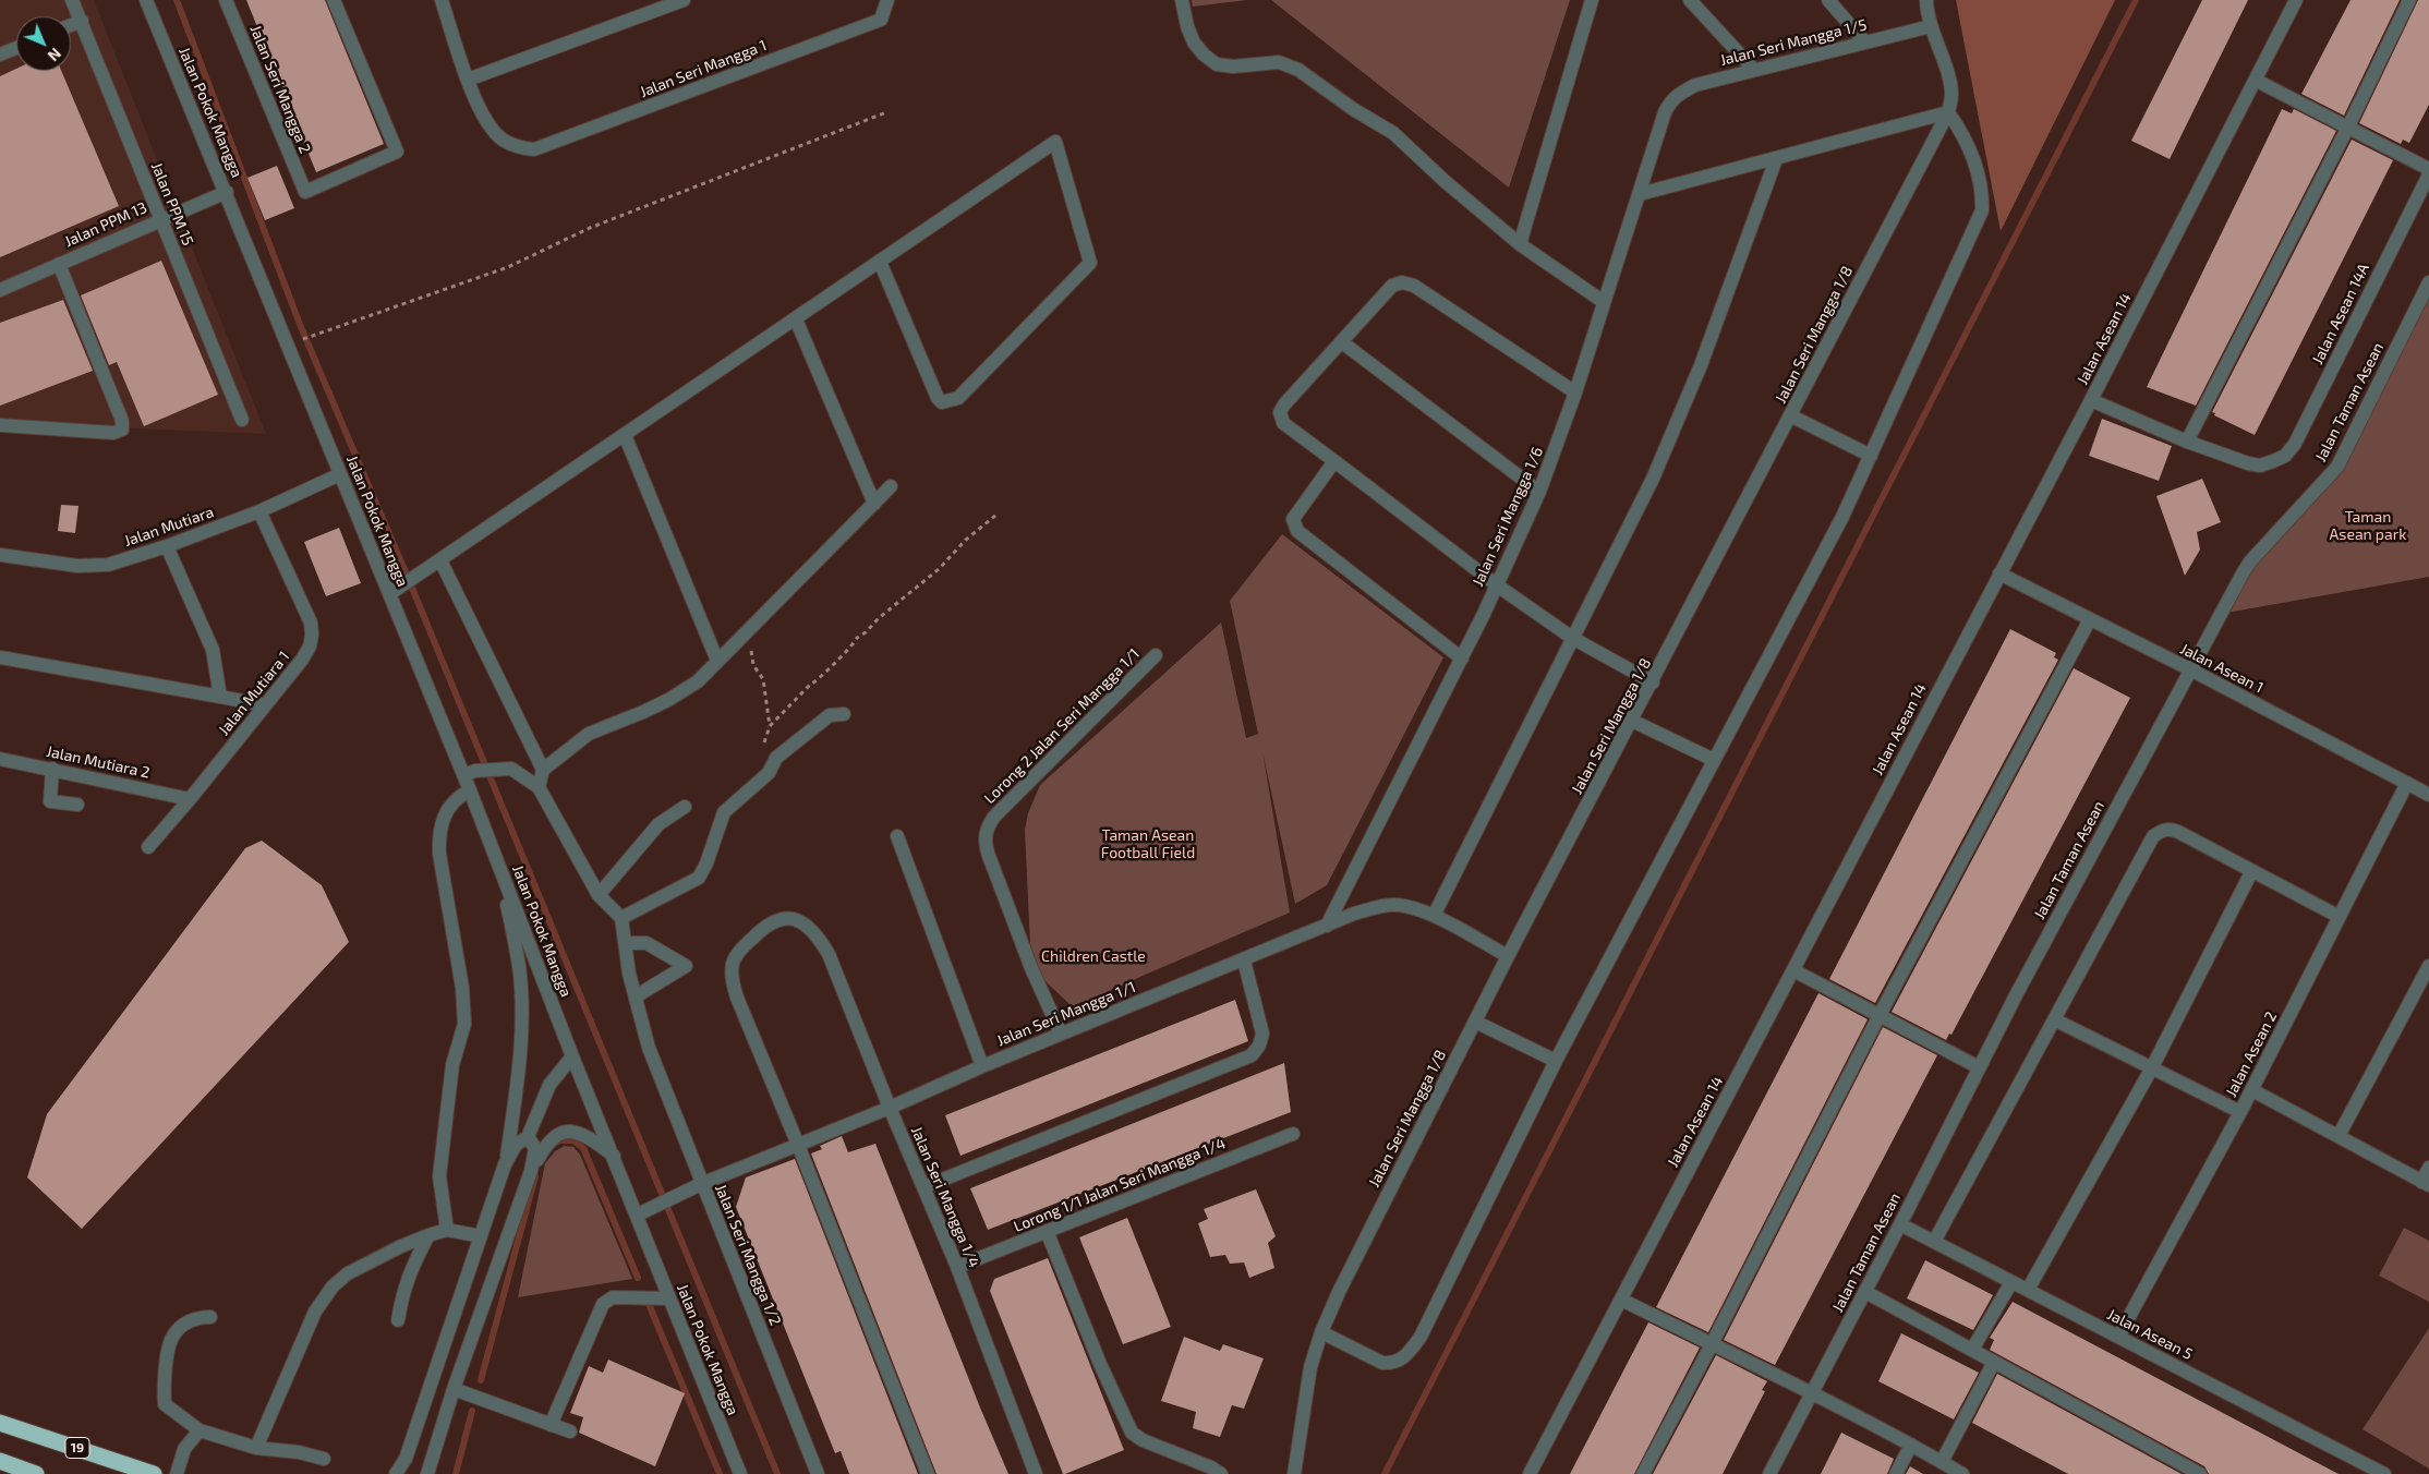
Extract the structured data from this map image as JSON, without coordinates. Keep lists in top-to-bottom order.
{
  "streets": {
    "highway": ["19"],
    "street": [
      "Jalan Seri Mangga 1/5",
      "Jalan Seri Mangga 1",
      "Jalan Seri Mangga 2",
      "Jalan Pokok Mangga",
      "Jalan PPM 15",
      "Jalan PPM 13",
      "Jalan Asean 14A",
      "Jalan Seri Mangga 1/8",
      "Jalan Asean 14",
      "Jalan Taman Asean",
      "Jalan Seri Mangga 1/6",
      "Jalan Mutiara",
      "Jalan Asean 1",
      "Jalan Mutiara 1",
      "Lorong 2 Jalan Seri Mangga 1/1",
      "Jalan Mutiara 2",
      "Jalan Seri Mangga 1/1",
      "Jalan Asean 2",
      "Lorong 1/1 Jalan Seri Mangga 1/4",
      "Jalan Seri Mangga 1/4",
      "Jalan Seri Mangga 1/2",
      "Jalan Asean 5"
    ]
  },
  "crossings": [
    ["Jalan Seri Mangga 1/5", "Jalan Seri Mangga 1/8"],
    ["Jalan Seri Mangga 1/5", "Jalan Seri Mangga 1/6"],
    ["Jalan Pokok Mangga", "Jalan PPM 13"],
    ["Jalan Pokok Mangga", "Jalan Mutiara"],
    ["Jalan Pokok Mangga", "Jalan Seri Mangga 1/1"],
    ["Jalan PPM 15", "Jalan PPM 13"],
    ["Jalan Seri Mangga 1/8", "Jalan Seri Mangga 1/1"],
    ["Jalan Asean 14", "Jalan Asean 1"],
    ["Jalan Taman Asean", "Jalan Asean 1"],
    ["Jalan Taman Asean", "Jalan Asean 5"],
    ["Jalan Seri Mangga 1/6", "Jalan Seri Mangga 1/1"],
    ["Jalan Mutiara", "Jalan Mutiara 1"],
    ["Jalan Asean 1", "Jalan Asean 2"],
    ["Jalan Mutiara 1", "Jalan Mutiara 2"],
    ["Lorong 2 Jalan Seri Mangga 1/1", "Jalan Seri Mangga 1/1"],
    ["Jalan Seri Mangga 1/1", "Jalan Seri Mangga 1/4"],
    ["Jalan Seri Mangga 1/1", "Jalan Seri Mangga 1/2"],
    ["Jalan Asean 2", "Jalan Asean 5"],
    ["Lorong 1/1 Jalan Seri Mangga 1/4", "Jalan Seri Mangga 1/4"]
  ],
  "parks": ["Taman Asean park", "Taman Asean Football Field", "Children Castle"],
  "north": "bottom right"
}
